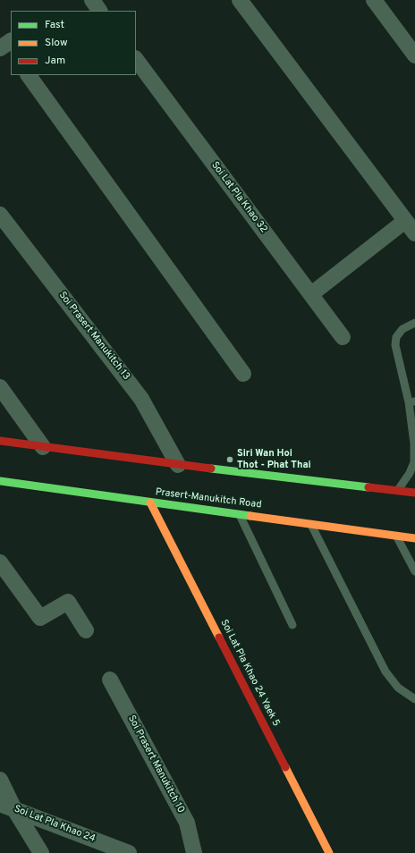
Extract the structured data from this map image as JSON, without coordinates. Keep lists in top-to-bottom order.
{
  "streets": {
    "main road": ["Prasert-Manukitch Road", "Soi Lat Pla Khao 24 Yaek 5"],
    "street": [
      "Soi Lat Pla Khao 32",
      "Soi Prasert Manukitch 13",
      "Soi Prasert Manukitch 10",
      "Soi Lat Pla Khao 24"
    ]
  },
  "crossings": [
    ["Prasert-Manukitch Road", "Soi Lat Pla Khao 24 Yaek 5"]
  ],
  "places": ["Siri Wan Hoi Thot - Phat Thai"],
  "legend": ["Fast", "Slow", "Jam"]
}
